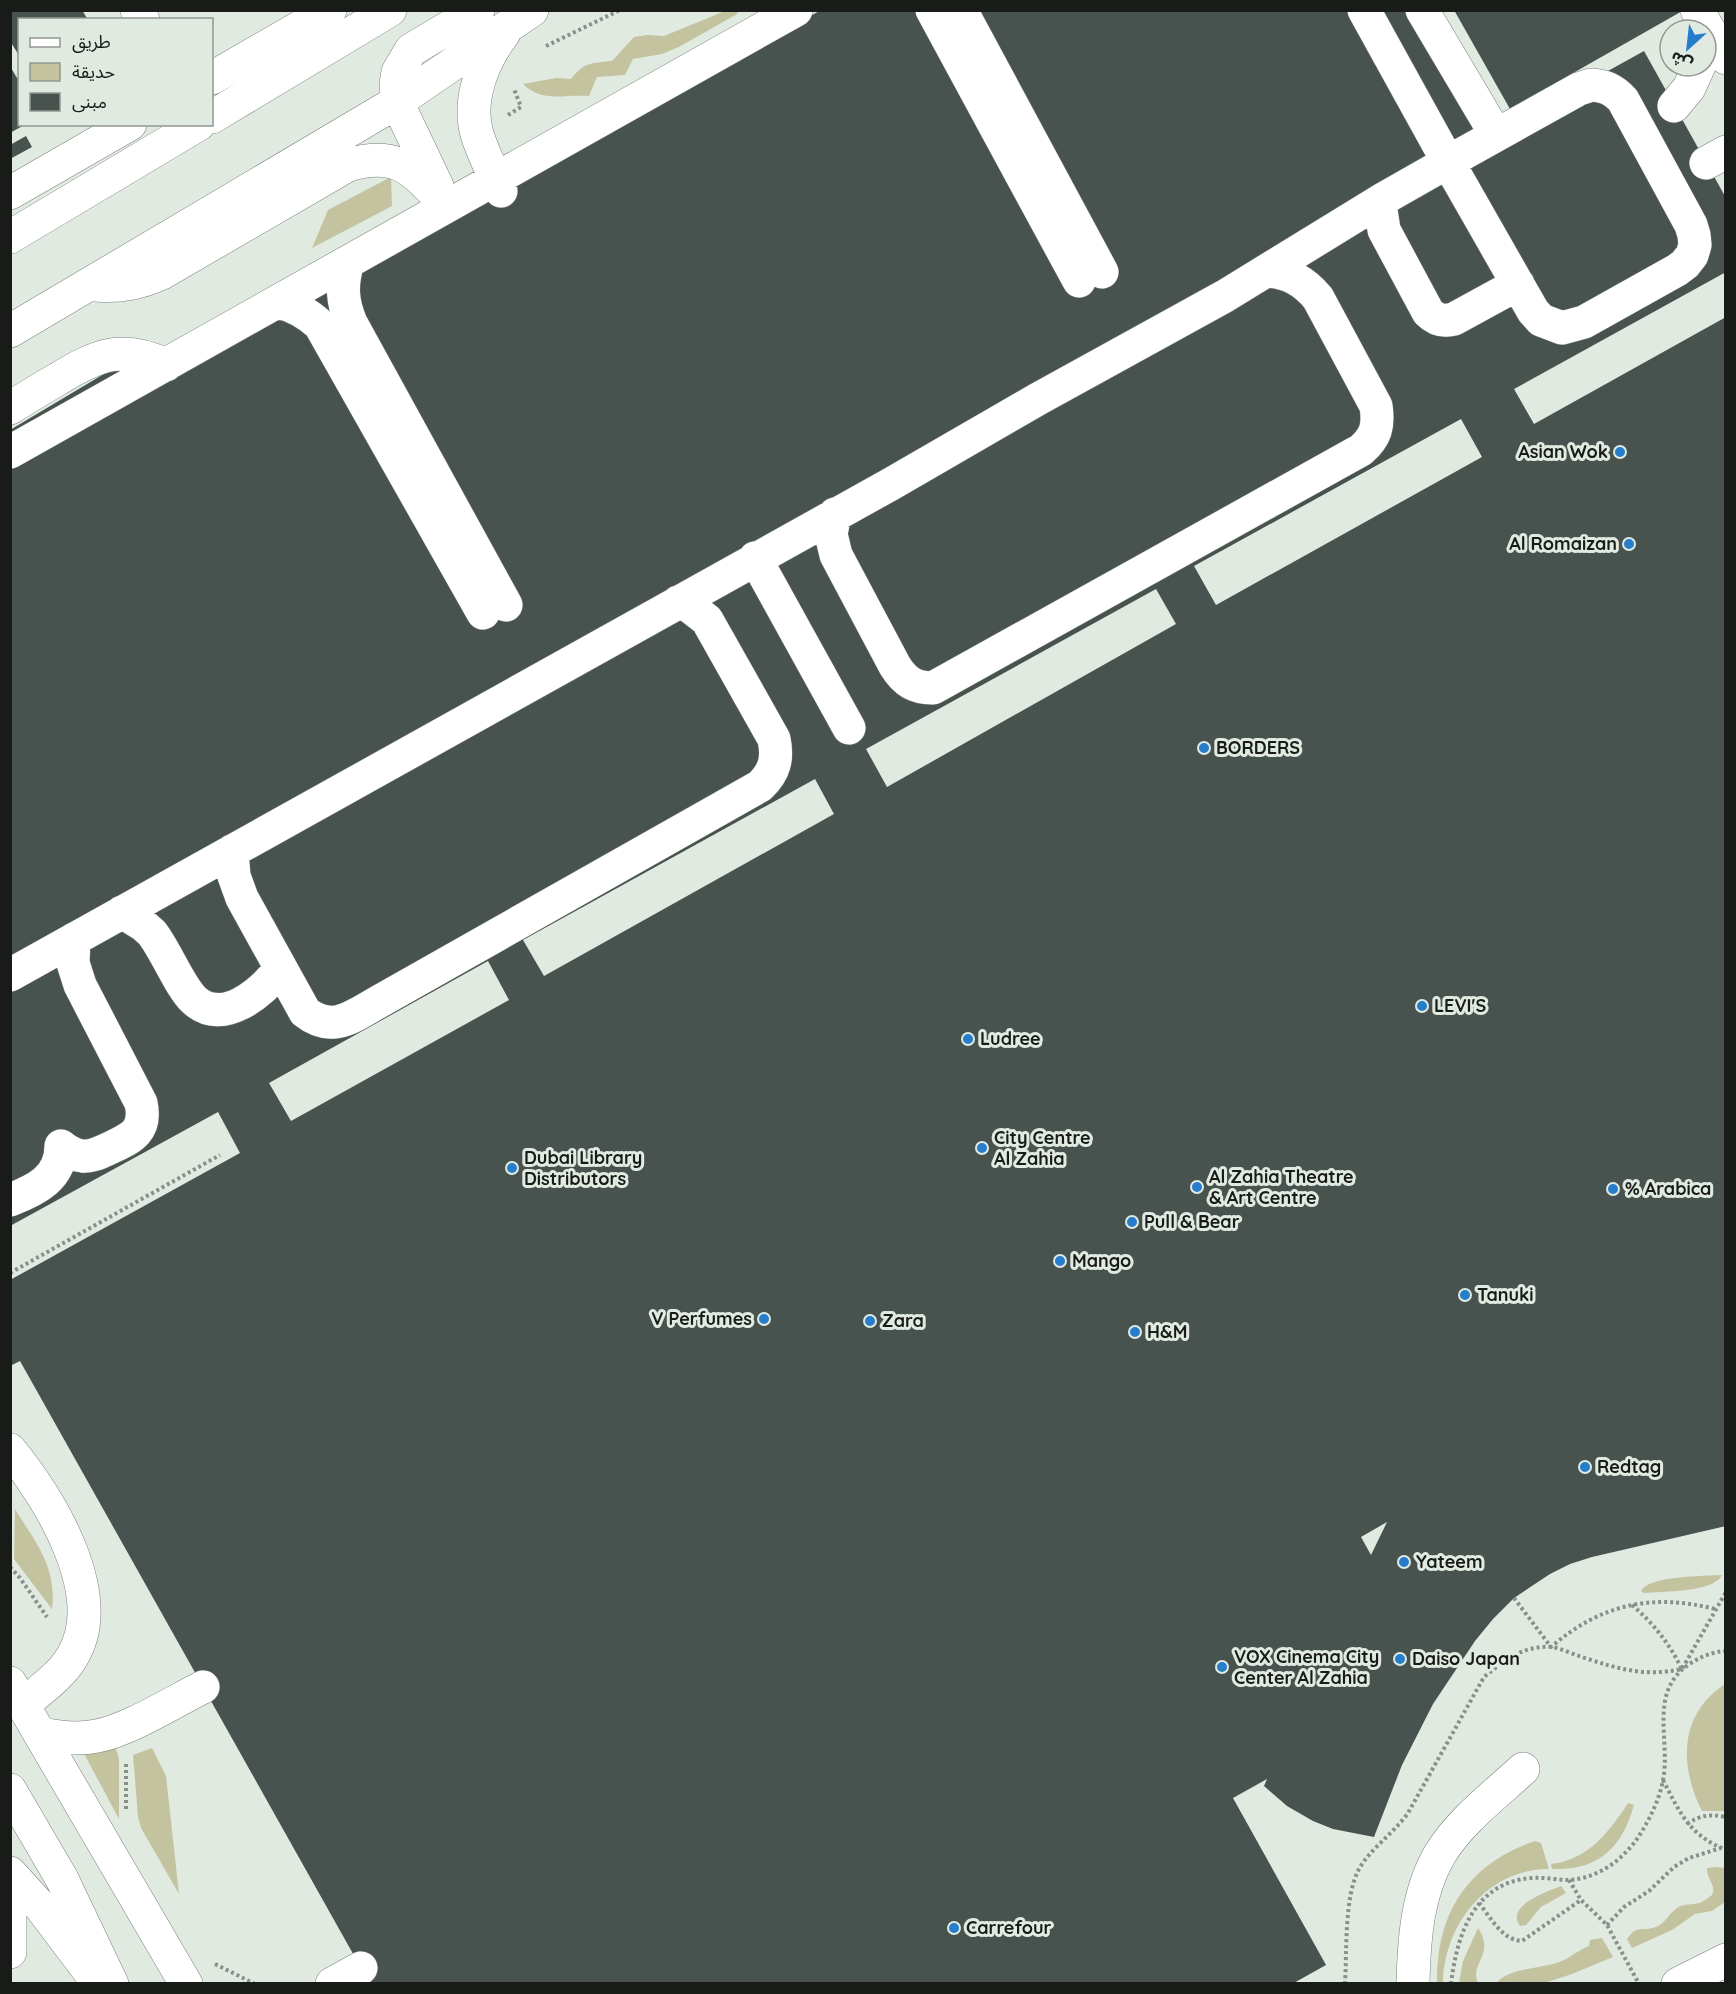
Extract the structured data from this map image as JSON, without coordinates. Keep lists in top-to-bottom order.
{
  "places": [
    "Asian Wok",
    "Al Romaizan",
    "BORDERS",
    "LEVI'S",
    "Ludree",
    "City Centre Al Zahia",
    "Dubai Library Distributors",
    "Al Zahia Theatre & Art Centre",
    "% Arabica",
    "Pull & Bear",
    "Mango",
    "Tanuki",
    "V Perfumes",
    "Zara",
    "H&M",
    "Redtag",
    "Yateem",
    "Daiso Japan",
    "VOX Cinema City Center Al Zahia",
    "Carrefour"
  ],
  "legend": ["طريق", "حديقة", "مبنى"],
  "north": "bottom left"
}
